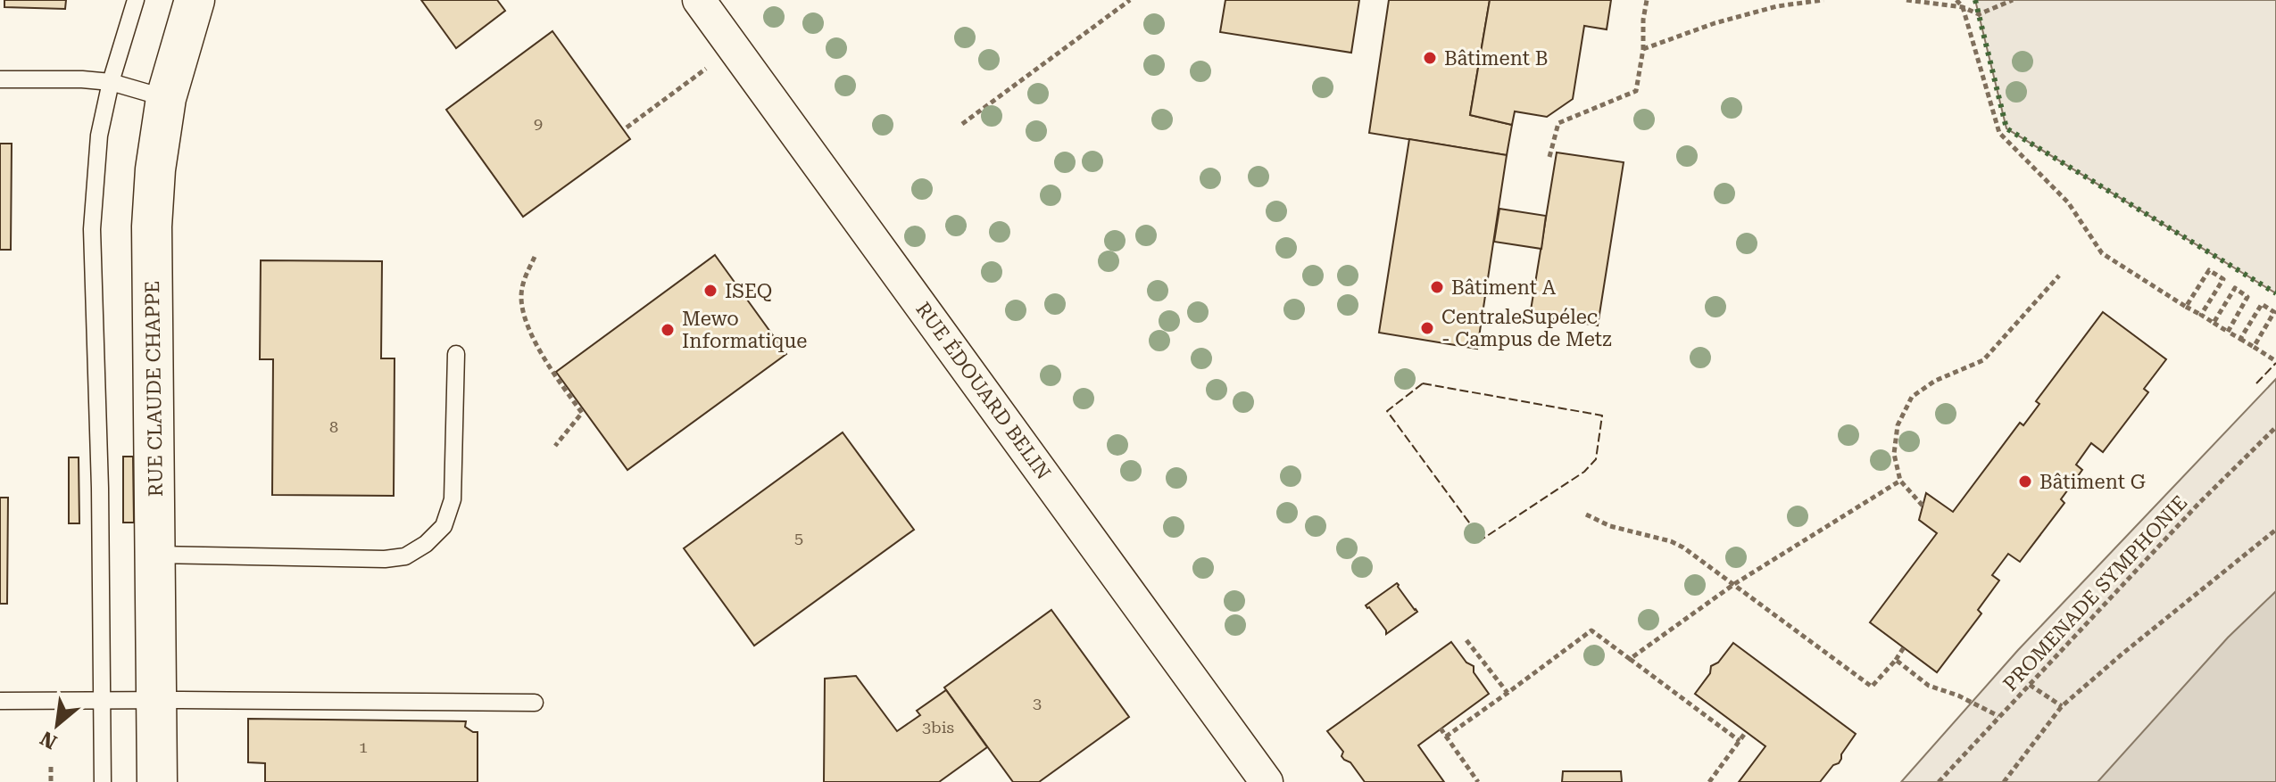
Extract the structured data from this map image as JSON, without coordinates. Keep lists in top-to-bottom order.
{
  "streets": {
    "street": ["RUE CLAUDE CHAPPE", "RUE ÉDOUARD BELIN"],
    "path": ["PROMENADE SYMPHONIE"]
  },
  "places": [
    "Bâtiment B",
    "Bâtiment A",
    "ISEQ",
    "CentraleSupélec - Campus de Metz",
    "Mewo Informatique",
    "Bâtiment G"
  ],
  "house_numbers": [
    "9",
    "8",
    "5",
    "3",
    "3bis",
    "1"
  ],
  "north": "bottom left"
}
